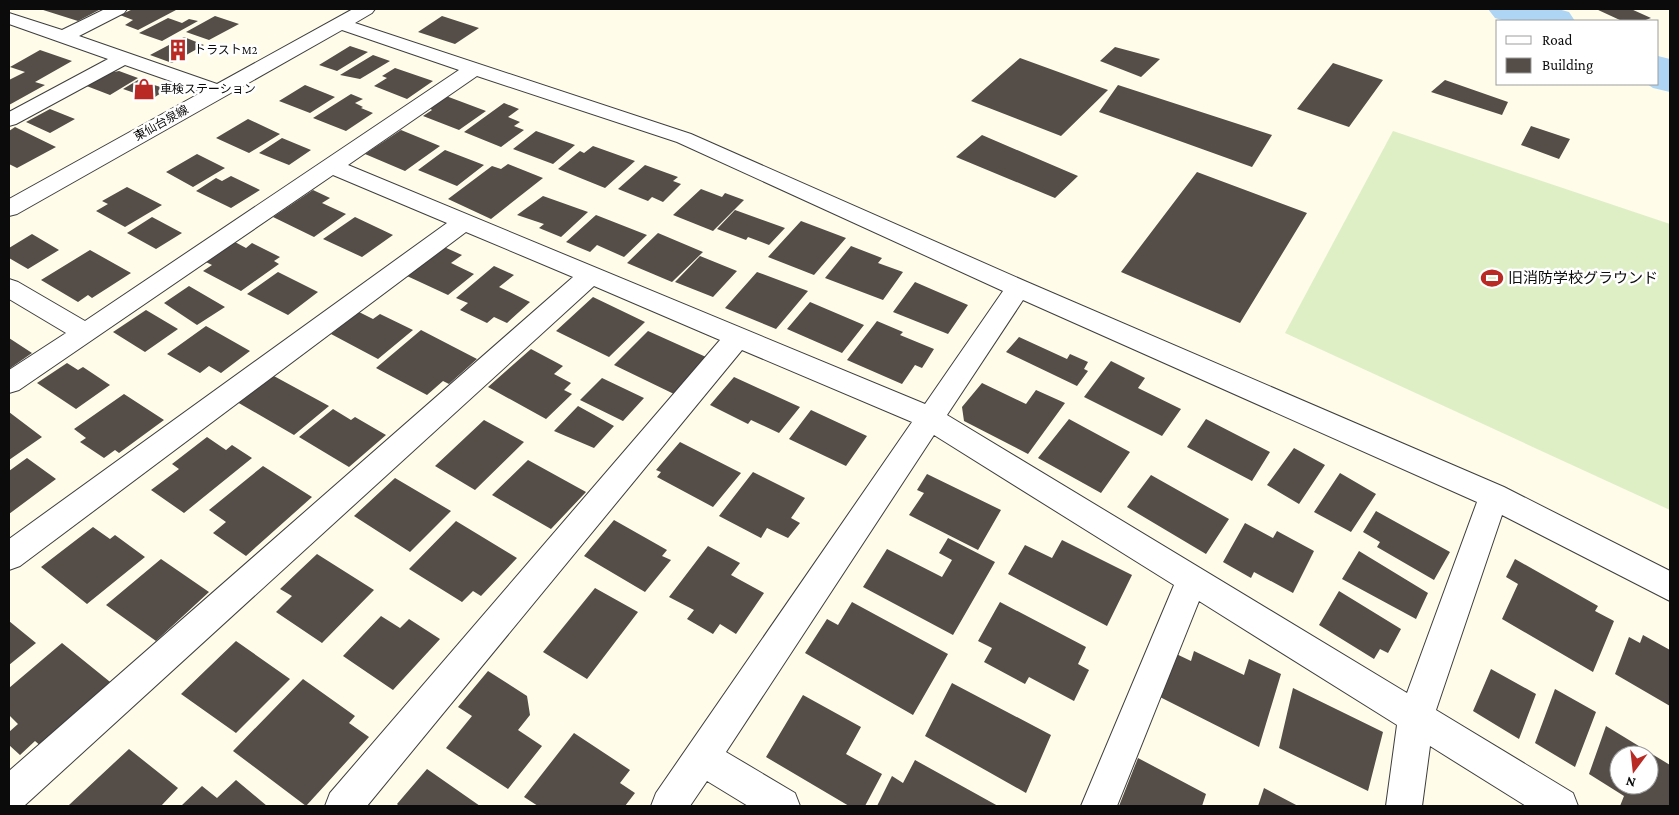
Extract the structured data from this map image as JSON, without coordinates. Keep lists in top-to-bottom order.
{
  "streets": {
    "street": ["東仙台泉線"]
  },
  "places": {
    "building": ["トラストM2"],
    "shop": ["車検ステーション"],
    "sports": ["旧消防学校グラウンド"]
  },
  "legend": ["Road", "Building"],
  "north": "bottom"
}
